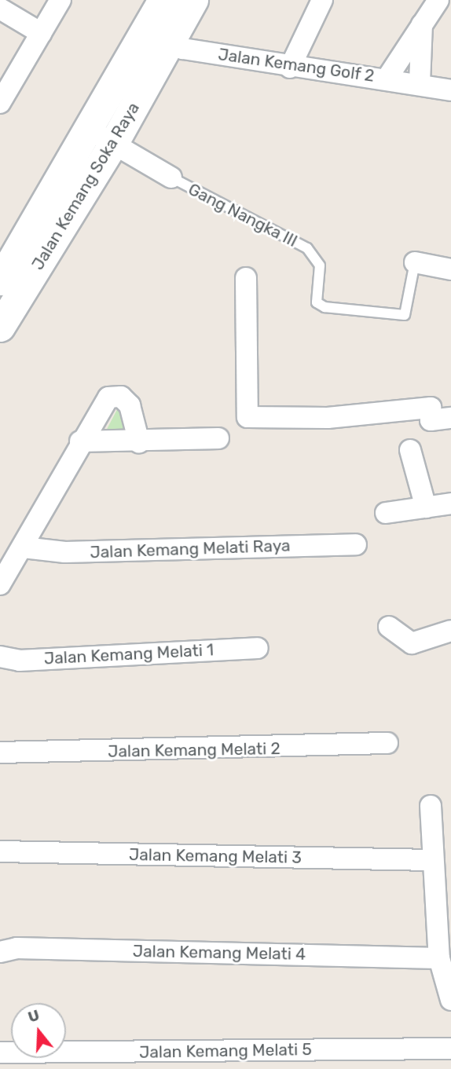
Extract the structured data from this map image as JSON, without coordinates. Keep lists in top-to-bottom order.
{
  "streets": {
    "street": [
      "Jalan Kemang Golf 2",
      "Jalan Kemang Soka Raya",
      "Gang Nangka III",
      "Jalan Kemang Melati Raya",
      "Jalan Kemang Melati 1",
      "Jalan Kemang Melati 2",
      "Jalan Kemang Melati 3",
      "Jalan Kemang Melati 4",
      "Jalan Kemang Melati 5"
    ]
  },
  "crossings": [
    ["Jalan Kemang Golf 2", "Jalan Kemang Soka Raya"]
  ],
  "north": "top"
}
